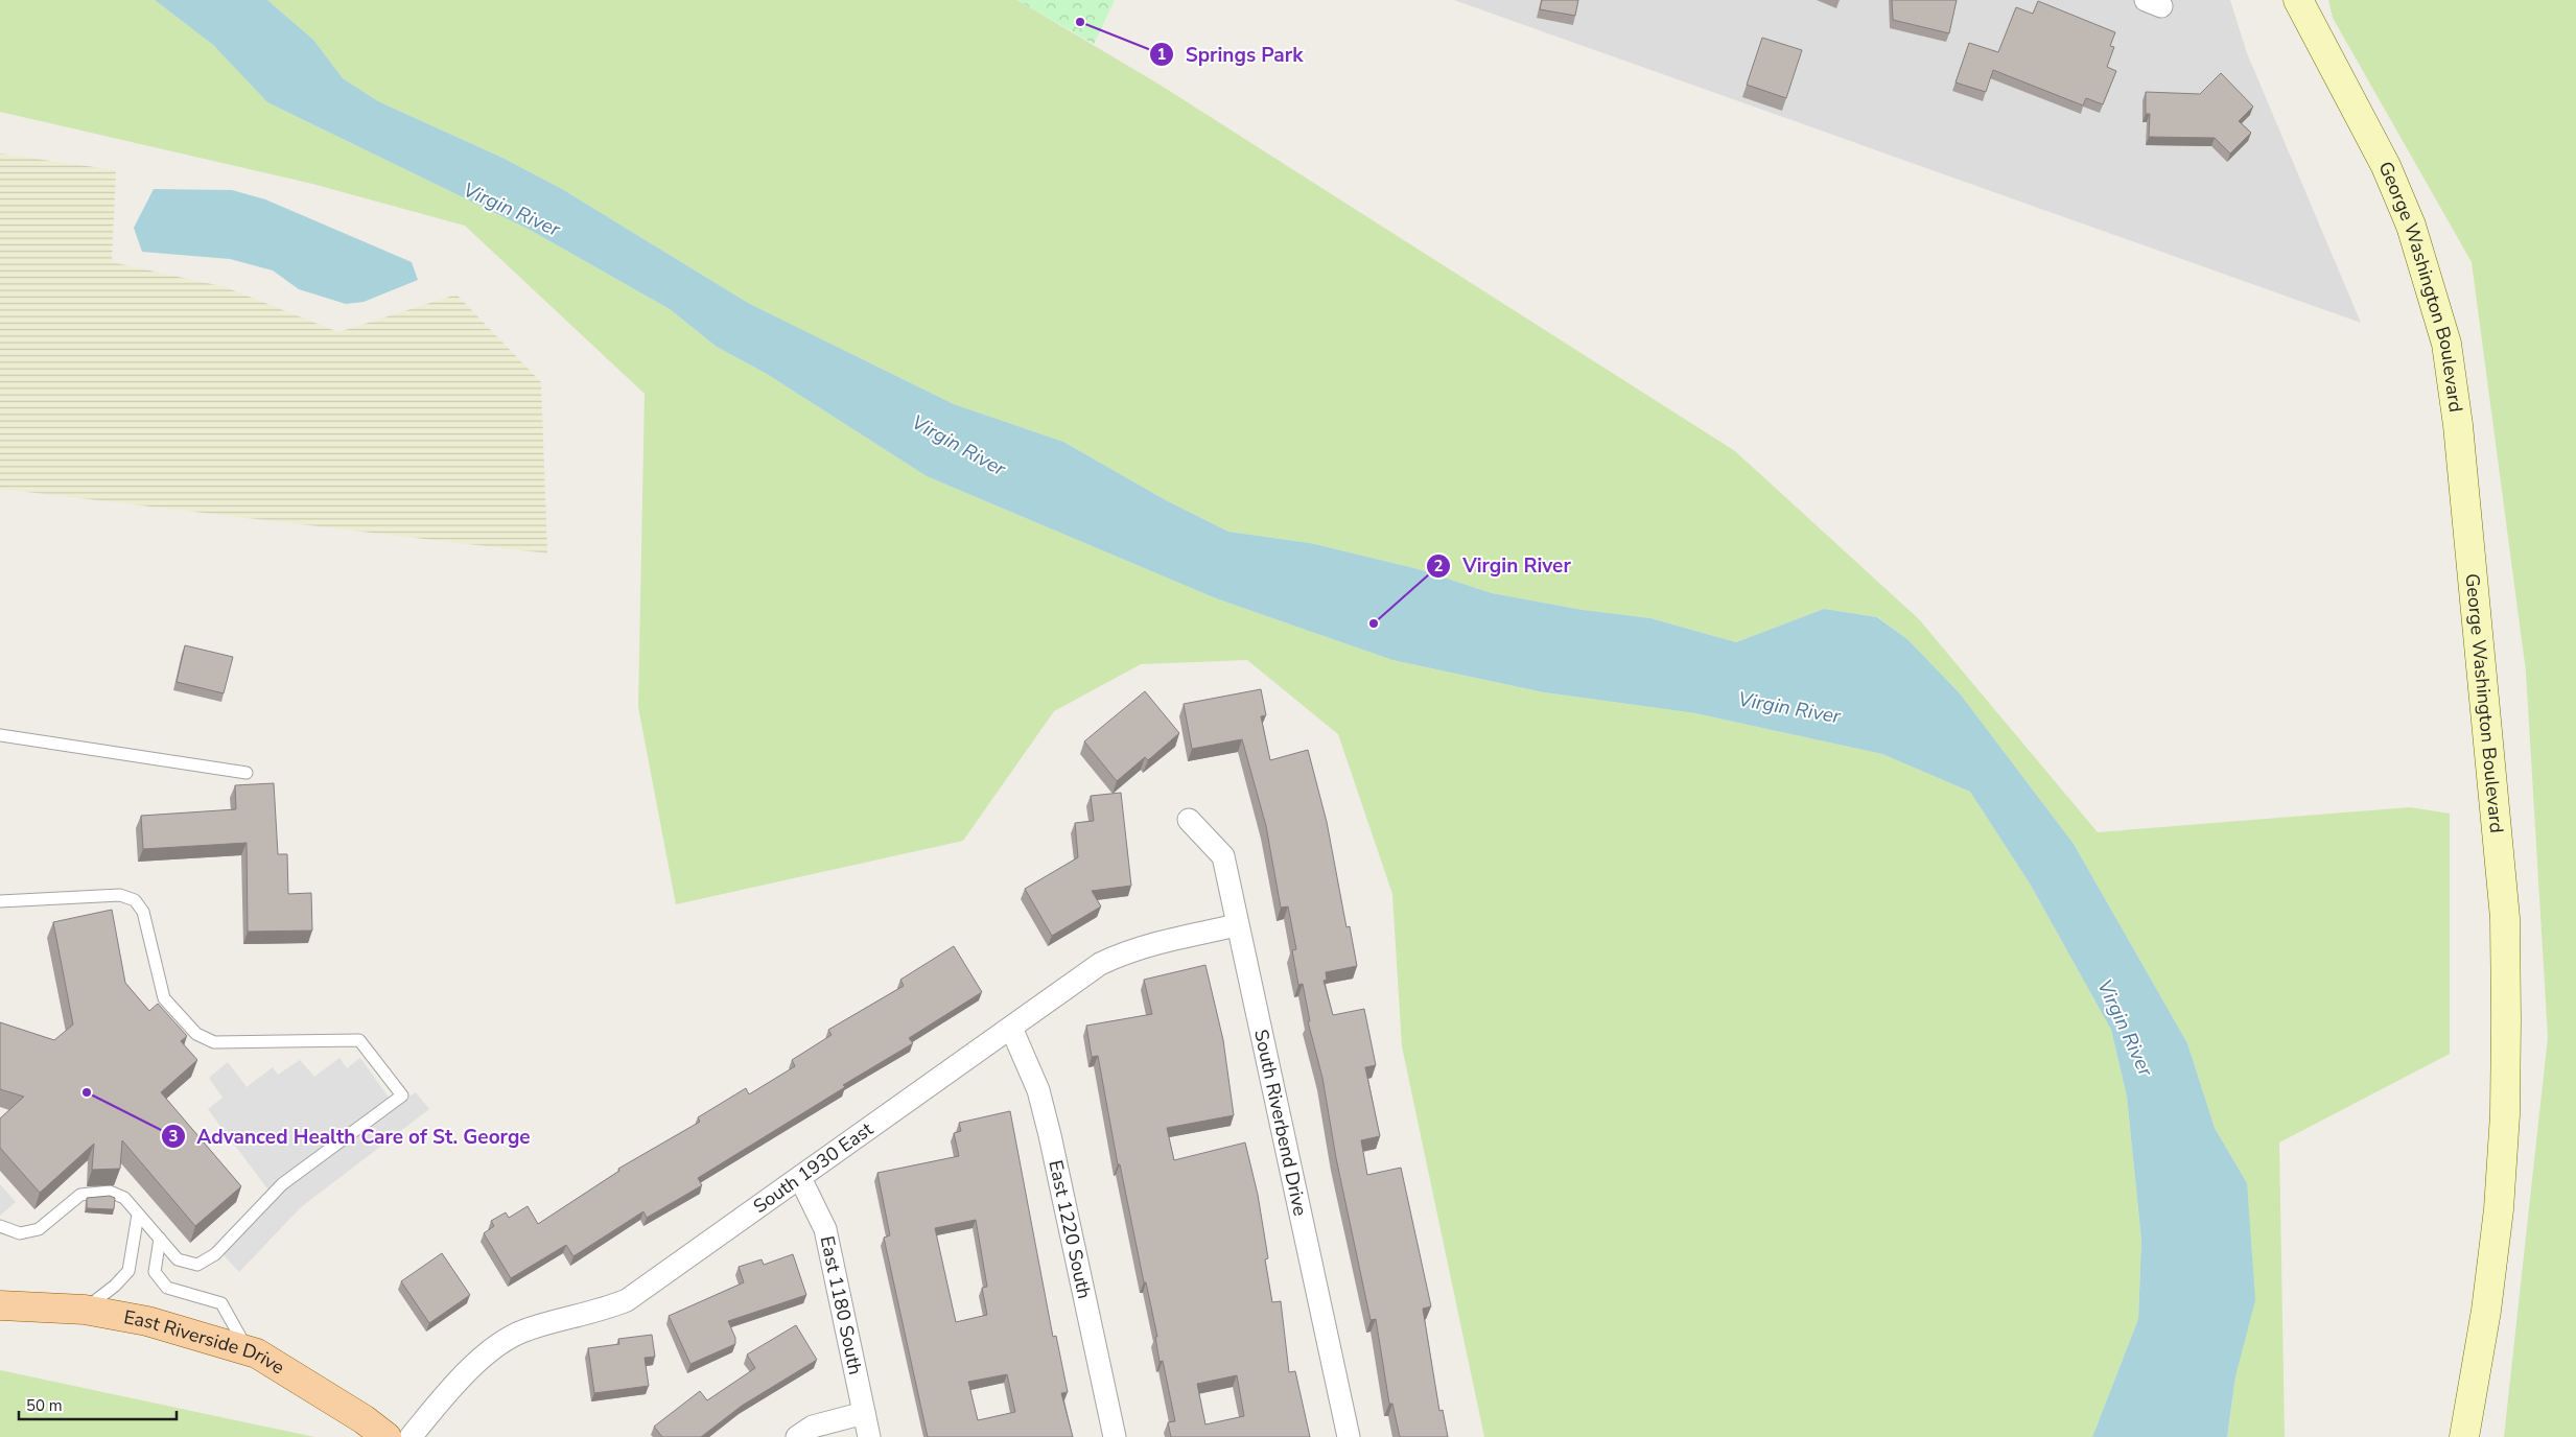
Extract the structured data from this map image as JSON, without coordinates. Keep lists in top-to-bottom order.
{
  "streets": {
    "main road": ["George Washington Boulevard", "East Riverside Drive"],
    "street": [
      "South Riverbend Drive",
      "South 1930 East",
      "East 1220 South",
      "East 1180 South"
    ]
  },
  "crossings": [
    ["South Riverbend Drive", "South 1930 East"],
    ["South 1930 East", "East 1220 South"],
    ["South 1930 East", "East 1180 South"]
  ],
  "water": ["Virgin River"],
  "places": ["Springs Park", "Virgin River", "Advanced Health Care of St. George"],
  "scale_bar": "50 m"
}
